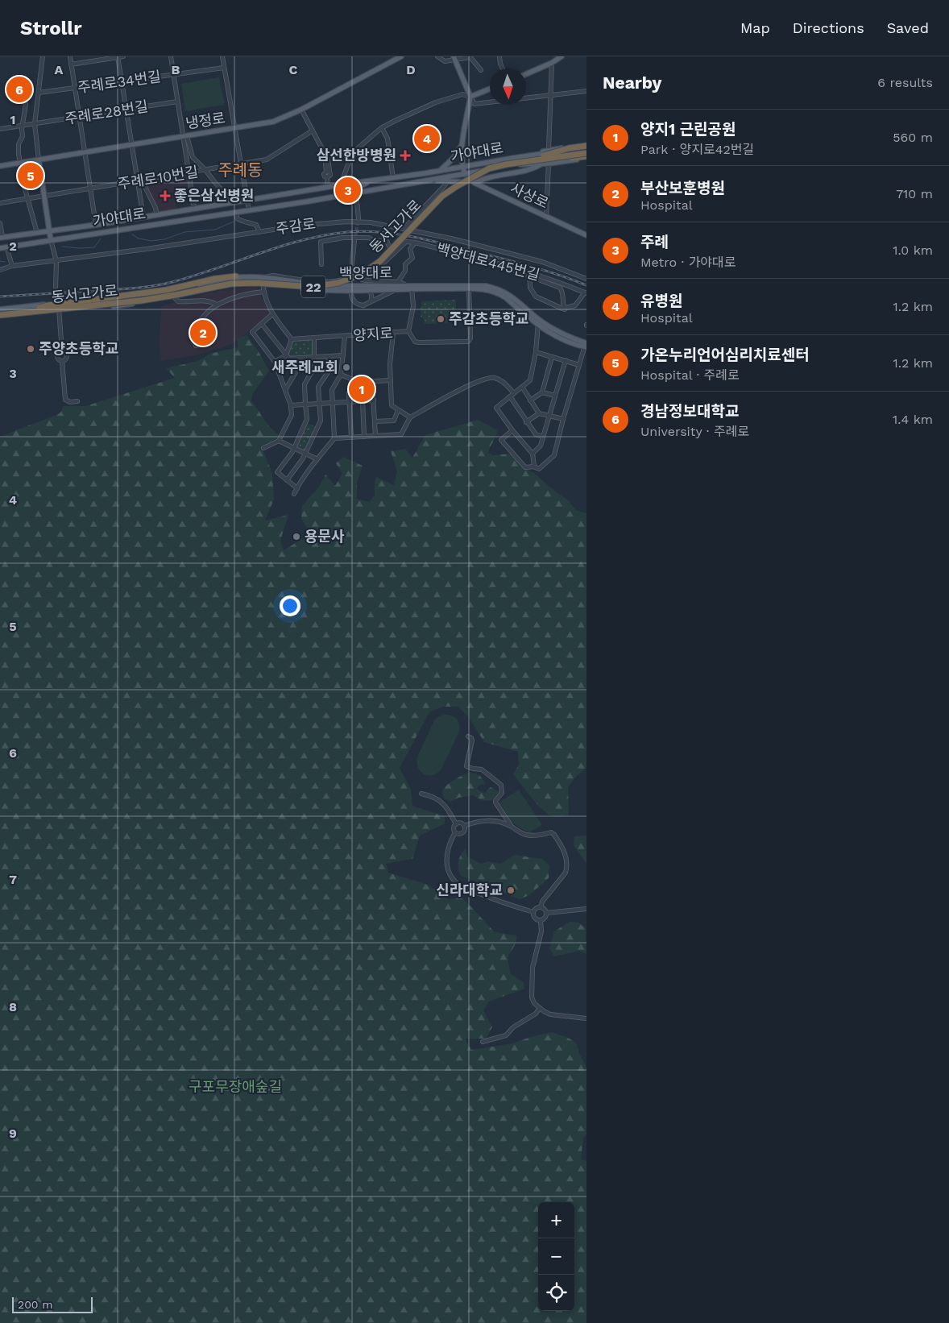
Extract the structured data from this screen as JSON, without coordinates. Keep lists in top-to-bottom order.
{
  "streets": {
    "highway": ["동서고가로", "22"],
    "main road": [
      "냉정로",
      "가야대로",
      "사상로",
      "백양대로"
    ],
    "street": [
      "주례로34번길",
      "주례로28번길",
      "주례로10번길",
      "주감로",
      "백양대로445번길",
      "양지로"
    ]
  },
  "crossings": [
    ["가야대로", "주례로10번길"],
    ["가야대로", "사상로"],
    ["가야대로", "동서고가로"],
    ["동서고가로", "백양대로"],
    ["백양대로", "양지로"]
  ],
  "districts": ["주례동"],
  "parks": ["구포무장애숲길"],
  "places": {
    "health": ["삼선한방병원", "좋은삼선병원"],
    "other": [
      "주감초등학교",
      "주양초등학교",
      "새주례교회",
      "용문사",
      "신라대학교"
    ]
  },
  "scale_bar": "200 m",
  "north": "bottom",
  "page": {
    "header": "Strollr",
    "nav": ["Map", "Directions", "Saved"],
    "heading": ["Nearby", "6 results"],
    "pins": [
      "6",
      "4",
      "5",
      "3",
      "2",
      "1"
    ],
    "list": [
      {
        "mark": "1",
        "name": "양지1 근린공원",
        "note": "Park · 양지로42번길",
        "value": "560 m"
      },
      {
        "mark": "2",
        "name": "부산보훈병원",
        "note": "Hospital",
        "value": "710 m"
      },
      {
        "mark": "3",
        "name": "주례",
        "note": "Metro · 가야대로",
        "value": "1.0 km"
      },
      {
        "mark": "4",
        "name": "유병원",
        "note": "Hospital",
        "value": "1.2 km"
      },
      {
        "mark": "5",
        "name": "가온누리언어심리치료센터",
        "note": "Hospital · 주례로",
        "value": "1.2 km"
      },
      {
        "mark": "6",
        "name": "경남정보대학교",
        "note": "University · 주례로",
        "value": "1.4 km"
      }
    ],
    "map_buttons": ["+", "−"],
    "scale": "200 m"
  },
  "grid": {
    "columns": [
      "A",
      "B",
      "C",
      "D"
    ],
    "rows": [
      "1",
      "2",
      "3",
      "4",
      "5",
      "6",
      "7",
      "8",
      "9"
    ]
  }
}
